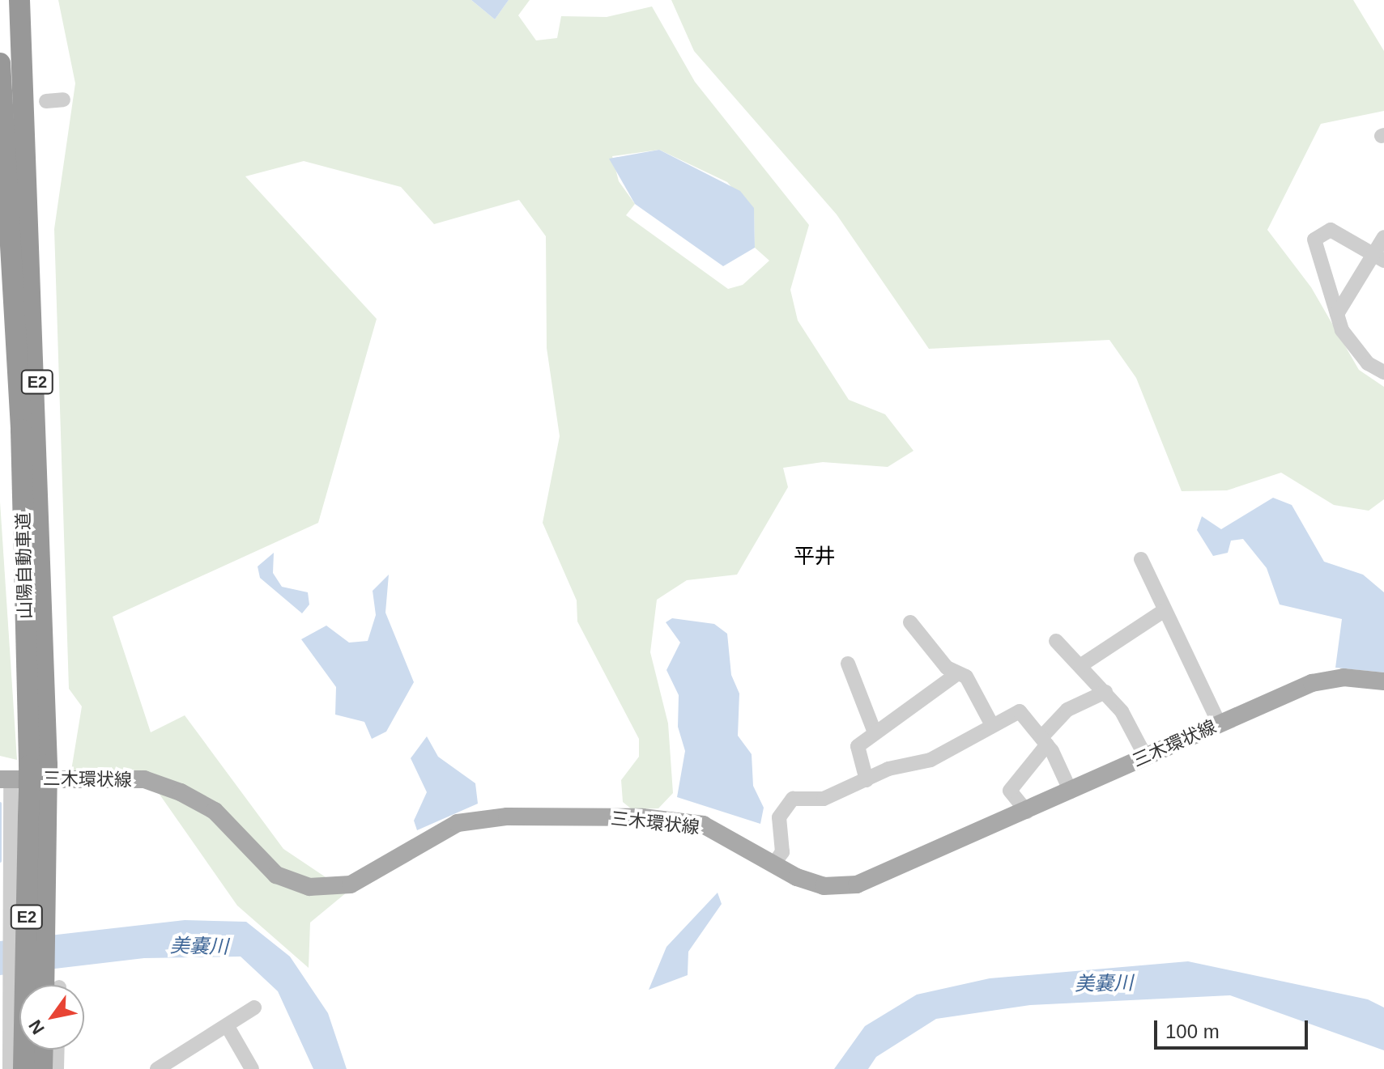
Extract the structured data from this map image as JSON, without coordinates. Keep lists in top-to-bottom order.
{
  "streets": {
    "highway": ["E2", "山陽自動車道"],
    "main road": ["三木環状線"]
  },
  "districts": ["平井"],
  "water": ["美嚢川"],
  "scale_bar": "100 m",
  "north": "bottom left"
}
